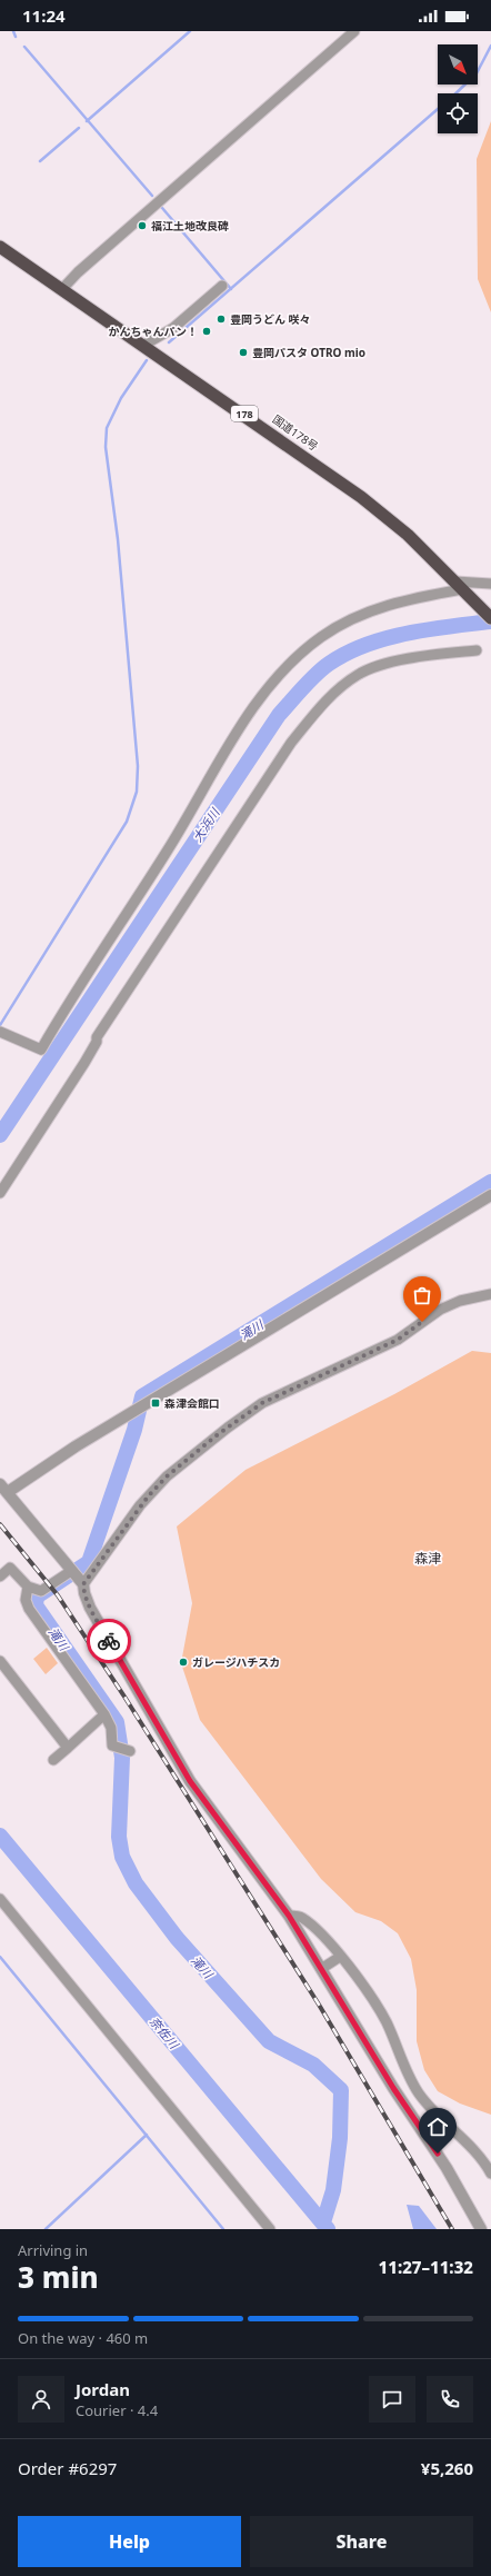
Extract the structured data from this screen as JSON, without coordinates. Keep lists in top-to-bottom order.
{
  "streets": {
    "highway": ["178", "国道178号"]
  },
  "districts": ["森津"],
  "water": ["大浜川", "滝川", "奈佐川"],
  "places": {
    "other": [
      "福江土地改良碑",
      "豊岡うどん 咲々",
      "かんちゃんパン！",
      "豊岡パスタ OTRO mio",
      "ガレージハチスカ"
    ],
    "transit": ["森津会館口"]
  },
  "north": "bottom right",
  "page": {
    "status": "11:24",
    "heading": ["3 min", "Arriving in", "11:27–11:32"],
    "panel": [
      "Jordan",
      "Courier · 4.4",
      "Order #6297",
      "¥5,260"
    ],
    "bar": "On the way · 460 m",
    "buttons": ["Help", "Share"]
  }
}
